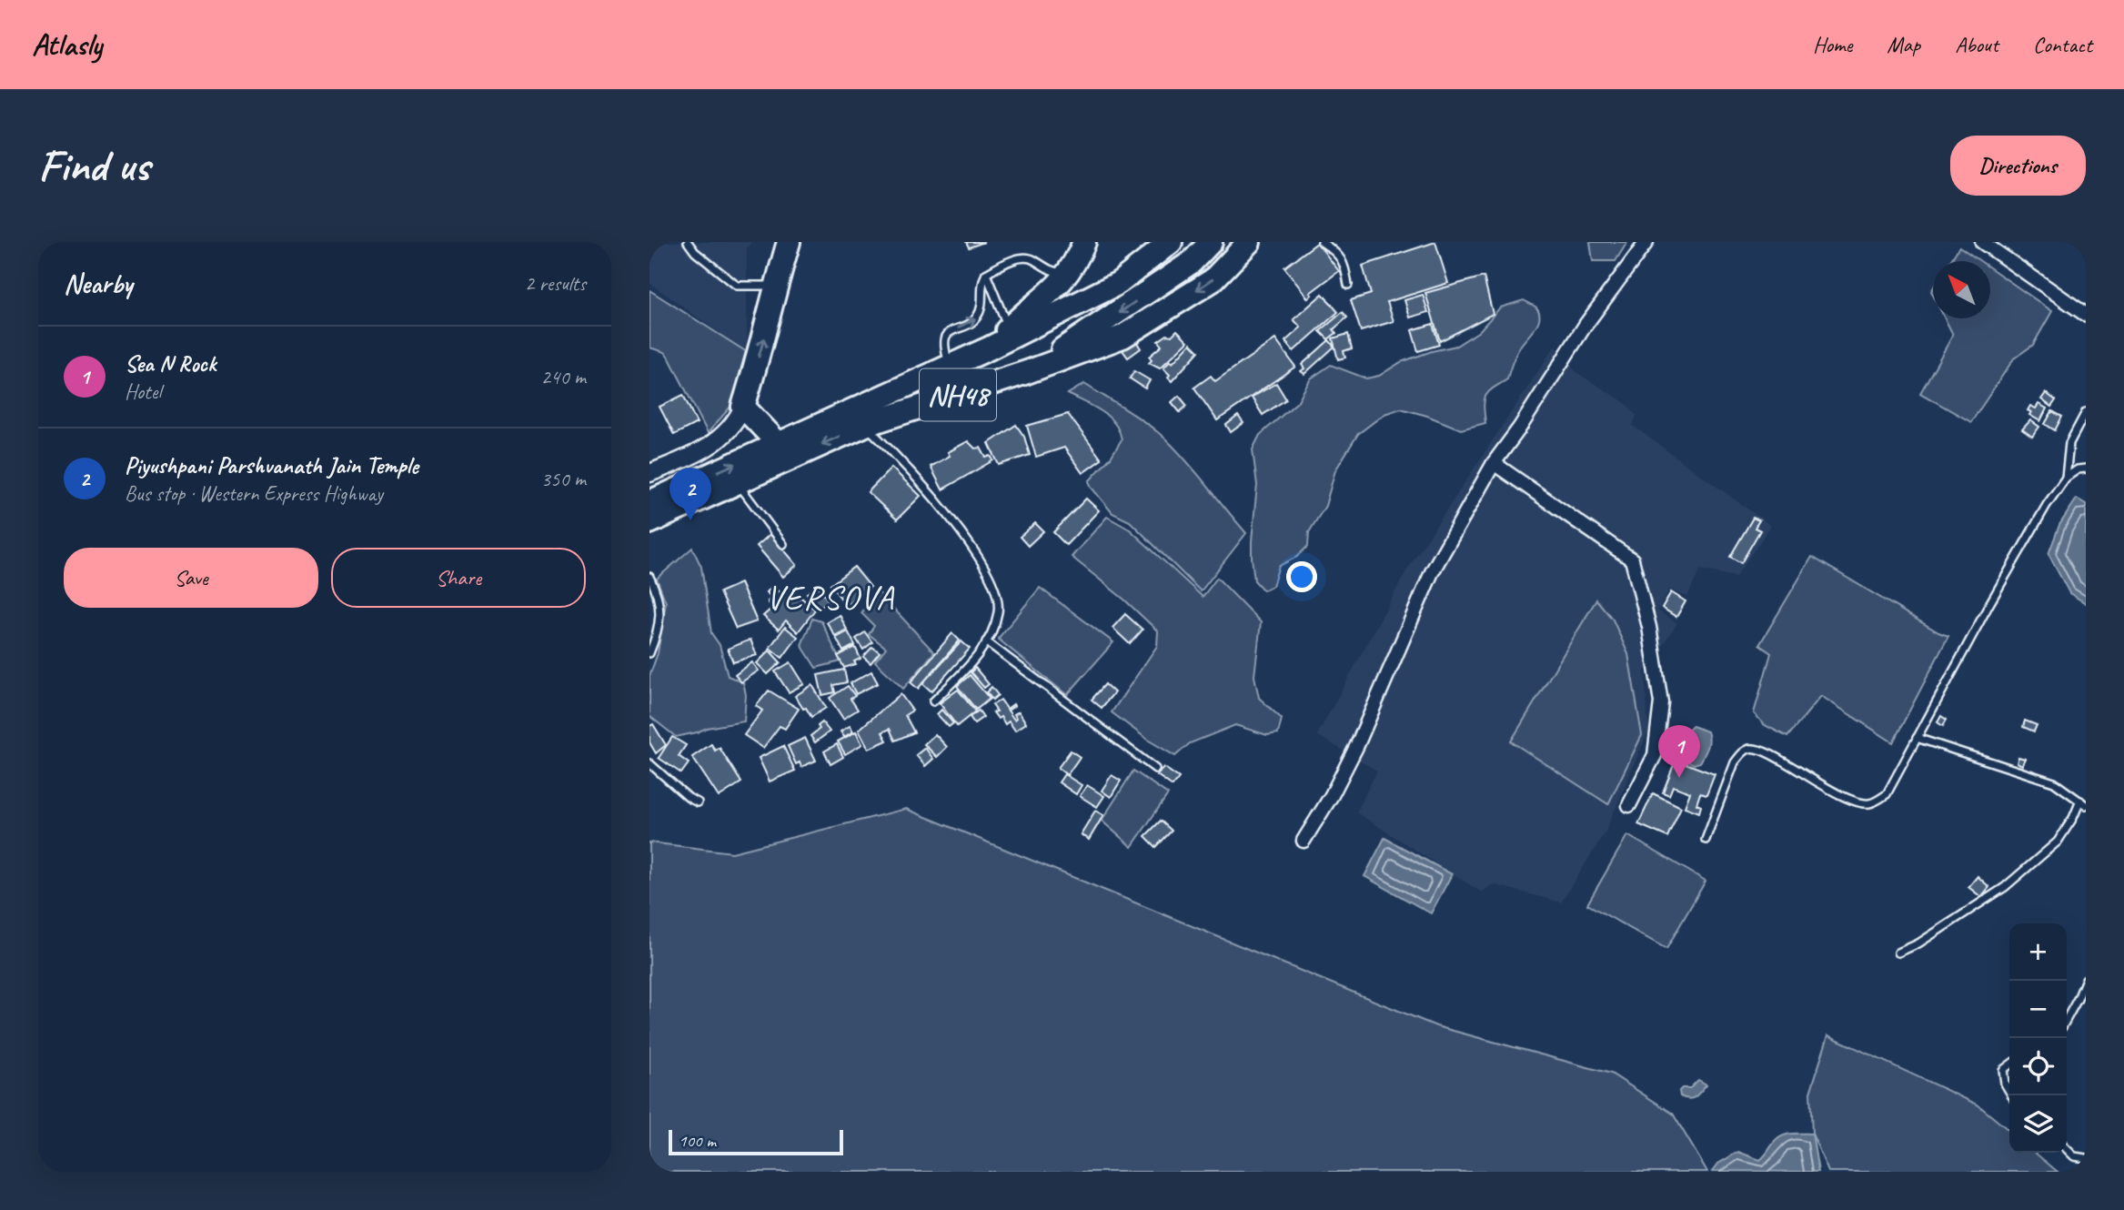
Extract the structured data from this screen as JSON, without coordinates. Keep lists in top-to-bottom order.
{
  "streets": {
    "highway": ["NH48"]
  },
  "districts": ["VERSOVA"],
  "scale_bar": "100 m",
  "north": "top left",
  "page": {
    "header": "Atlasly",
    "nav": [
      "Home",
      "Map",
      "About",
      "Contact"
    ],
    "buttons": [
      "Directions",
      ["Save", "Share"]
    ],
    "title": "Find us",
    "heading": ["Nearby", "2 results"],
    "list": [
      {
        "mark": "1",
        "name": "Sea N Rock",
        "note": "Hotel",
        "value": "240 m"
      },
      {
        "mark": "2",
        "name": "Piyushpani Parshvanath Jain Temple",
        "note": "Bus stop · Western Express Highway",
        "value": "350 m"
      }
    ],
    "pins": ["2", "1"],
    "map_buttons": ["+", "−"],
    "scale": "100 m"
  }
}
